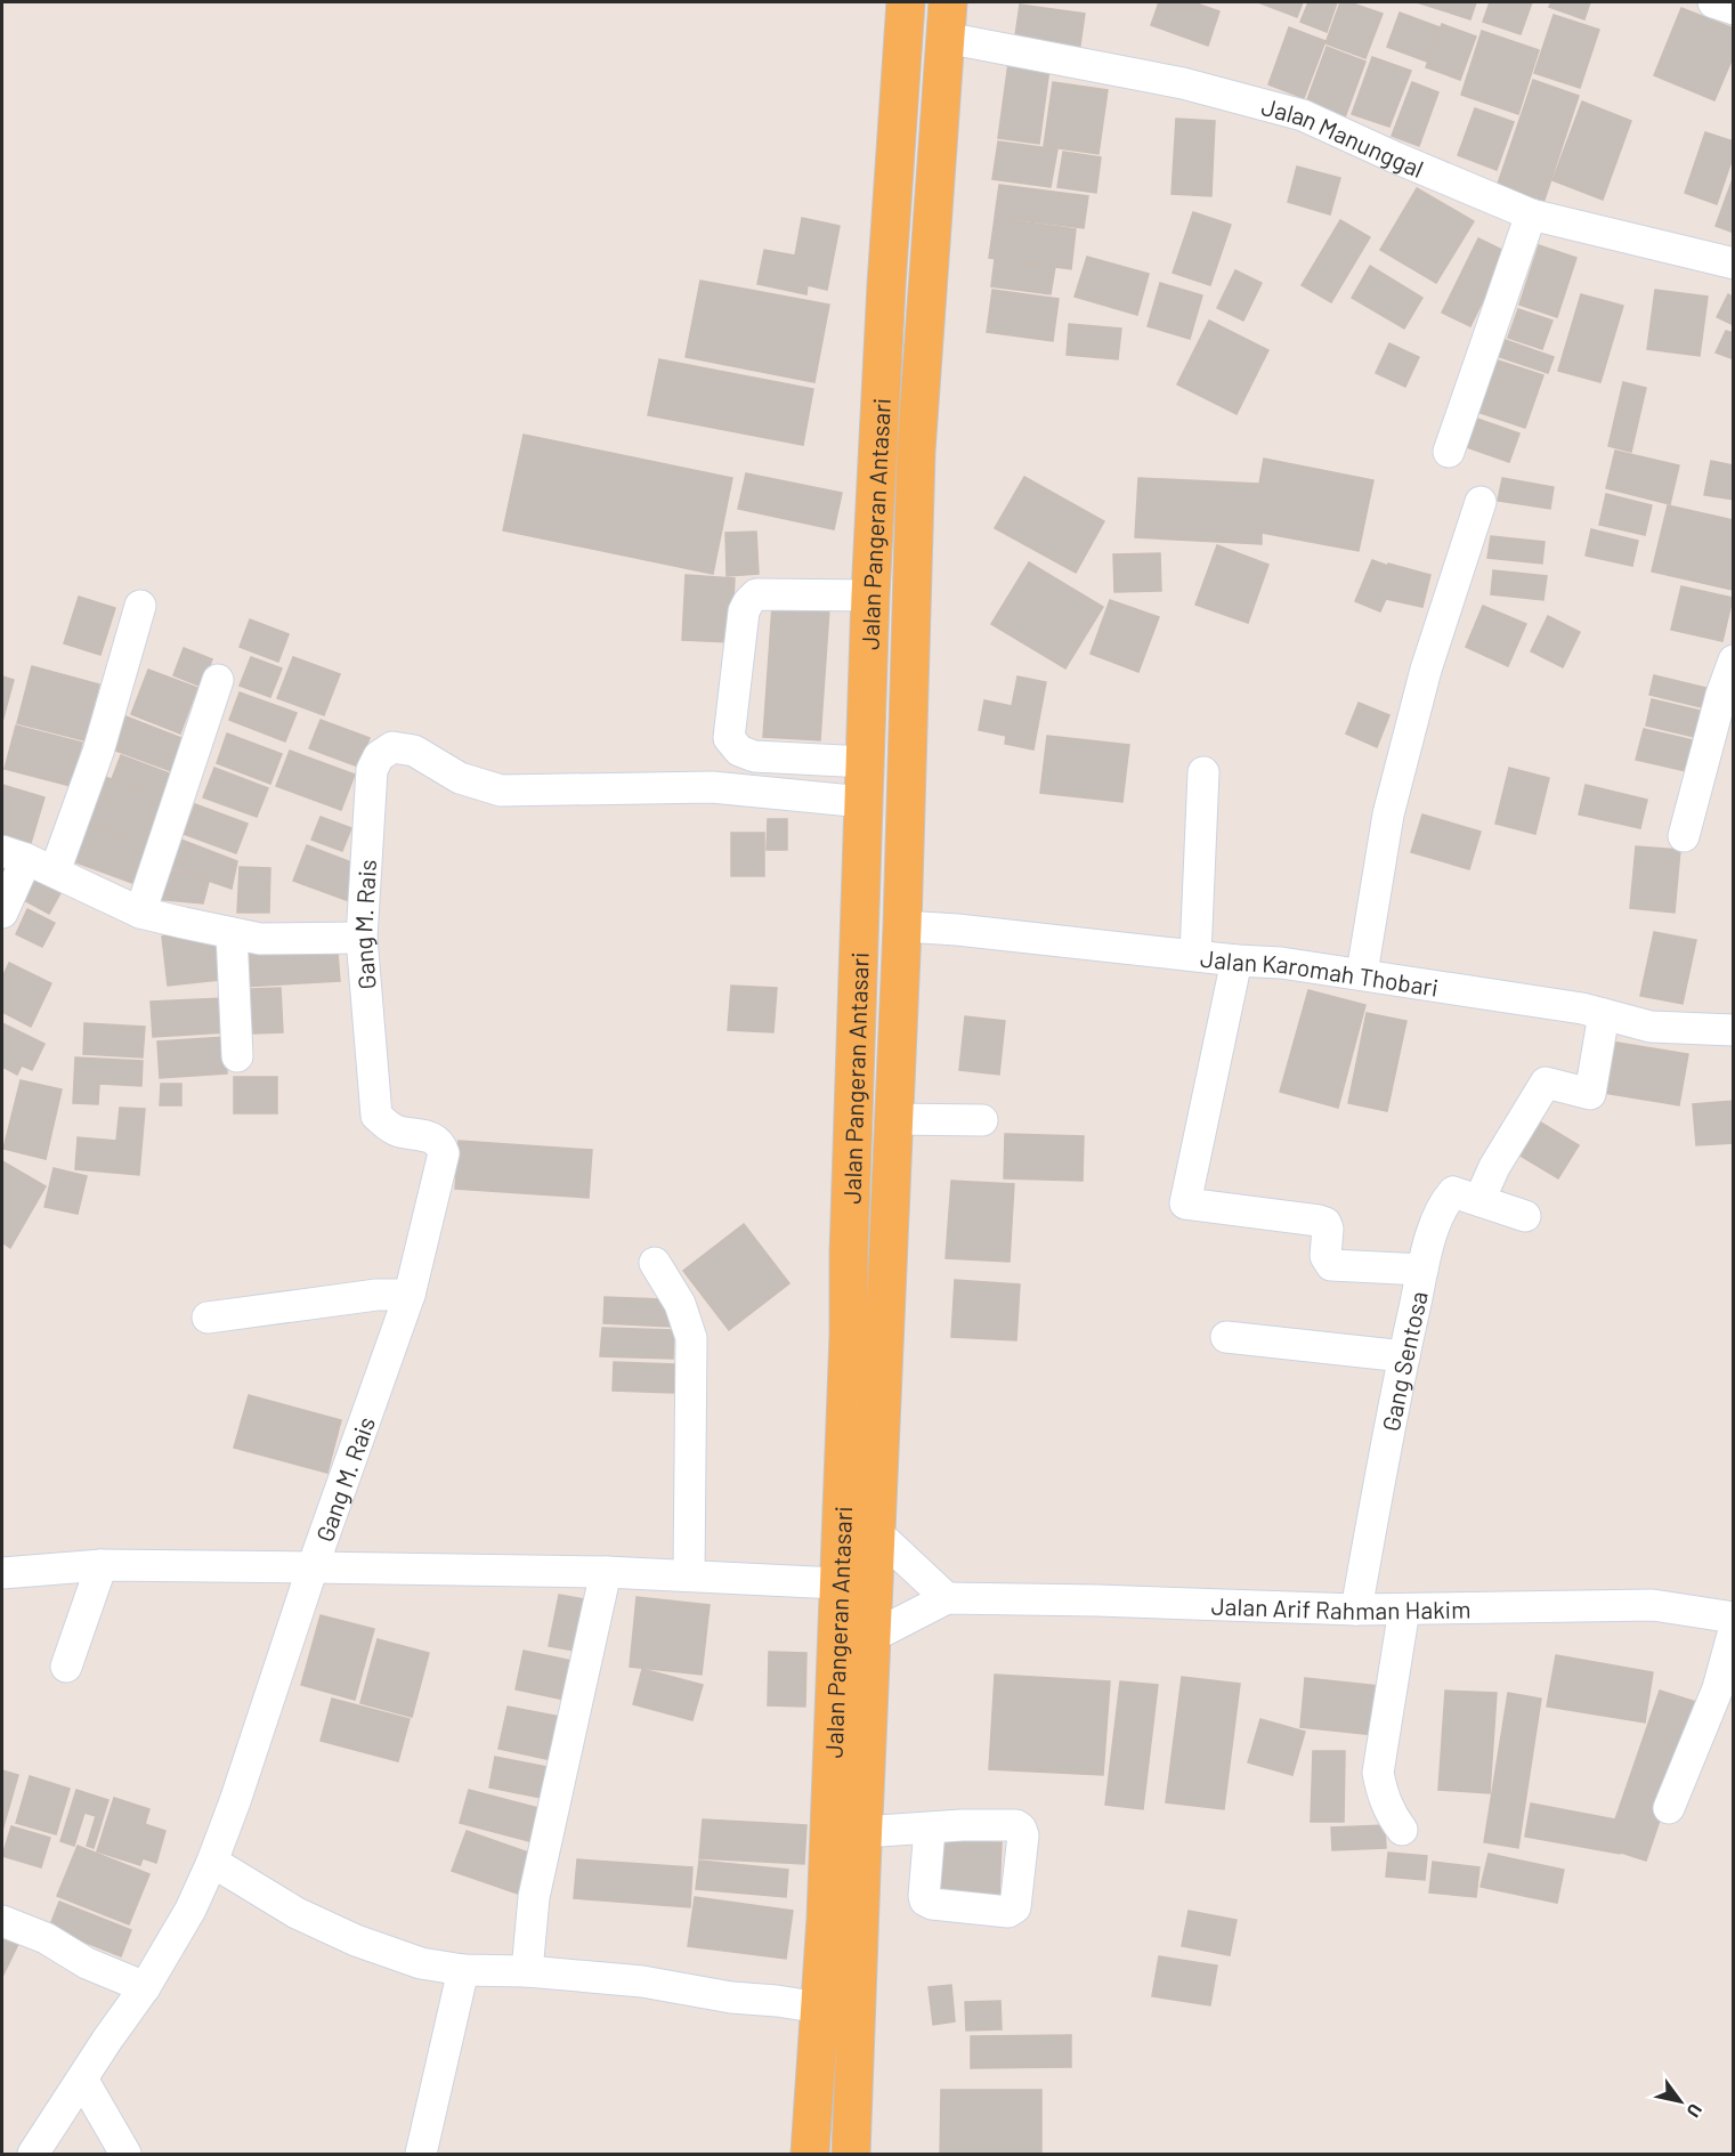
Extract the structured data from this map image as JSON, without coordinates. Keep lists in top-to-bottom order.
{
  "streets": {
    "main road": ["Jalan Pangeran Antasari"],
    "street": [
      "Jalan Manunggal",
      "Gang M. Rais",
      "Jalan Karomah Thobari",
      "Gang Sentosa",
      "Jalan Arif Rahman Hakim"
    ]
  },
  "crossings": [
    ["Jalan Manunggal", "Jalan Pangeran Antasari"],
    ["Jalan Pangeran Antasari", "Gang M. Rais"],
    ["Jalan Pangeran Antasari", "Jalan Karomah Thobari"],
    ["Jalan Pangeran Antasari", "Jalan Arif Rahman Hakim"],
    ["Gang Sentosa", "Jalan Arif Rahman Hakim"]
  ],
  "north": "bottom right"
}
